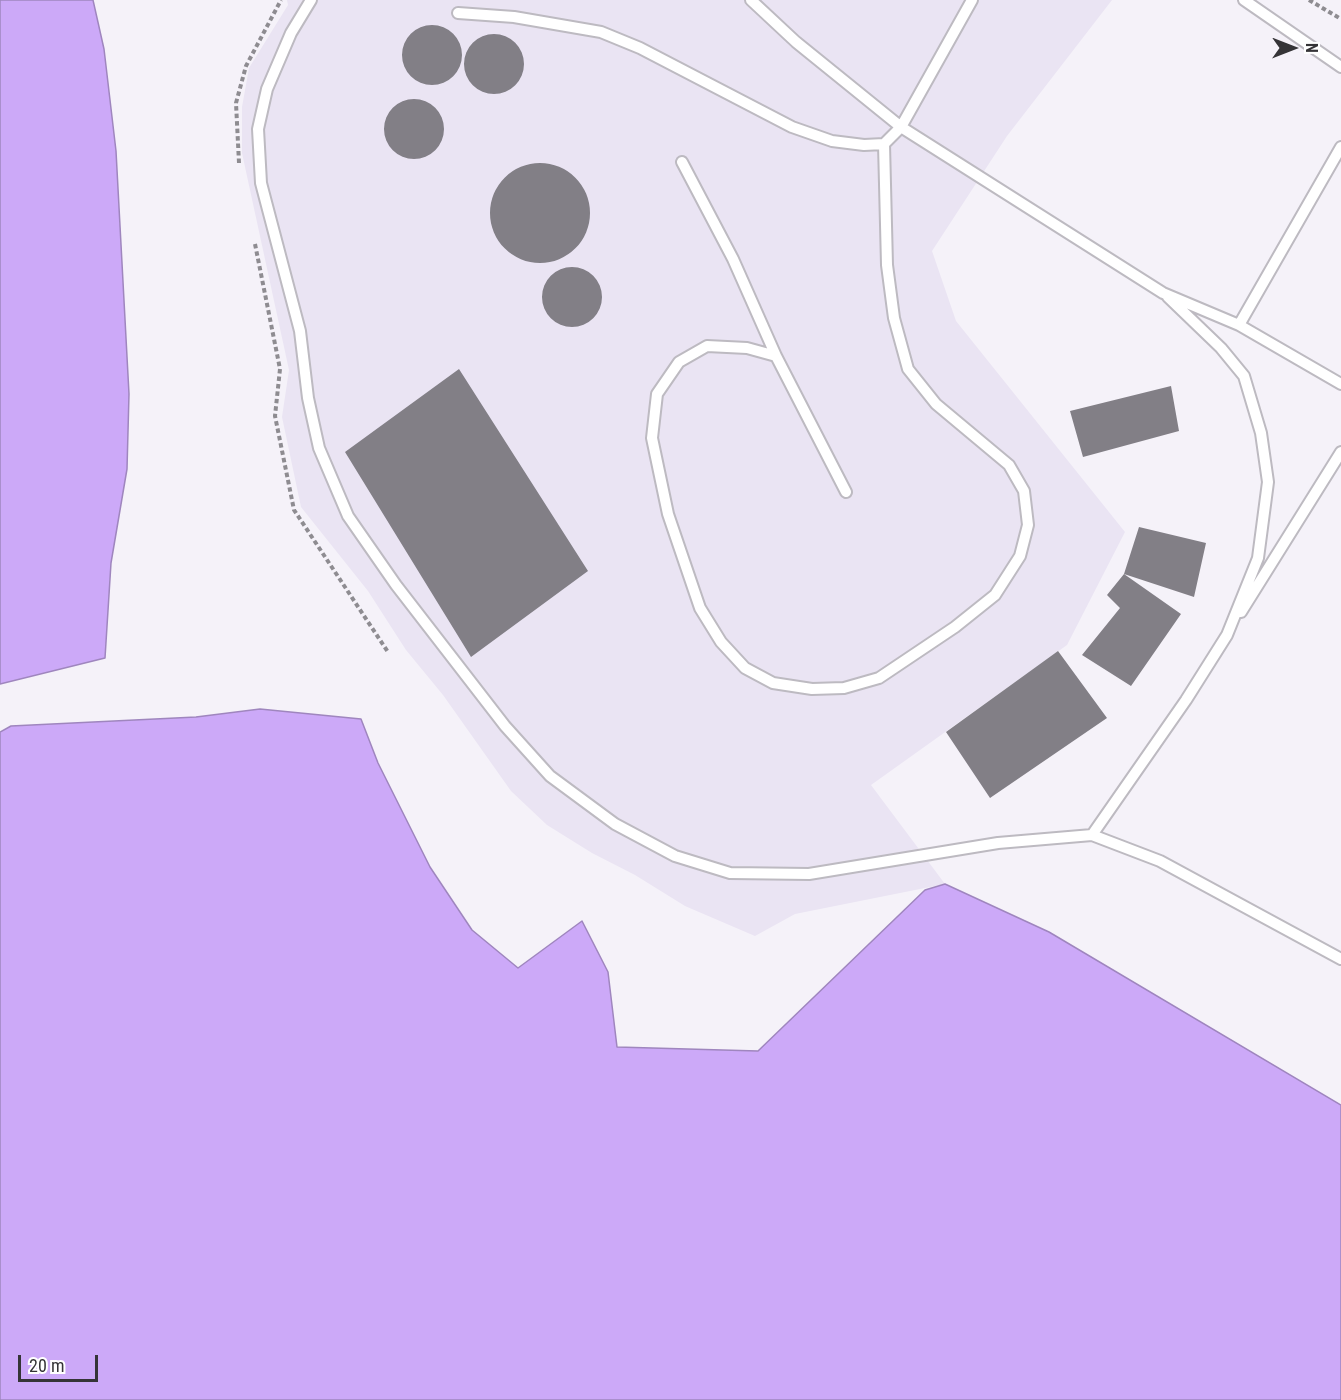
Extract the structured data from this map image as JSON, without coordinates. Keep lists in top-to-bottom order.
{
  "scale_bar": "20 m",
  "north": "right"
}
